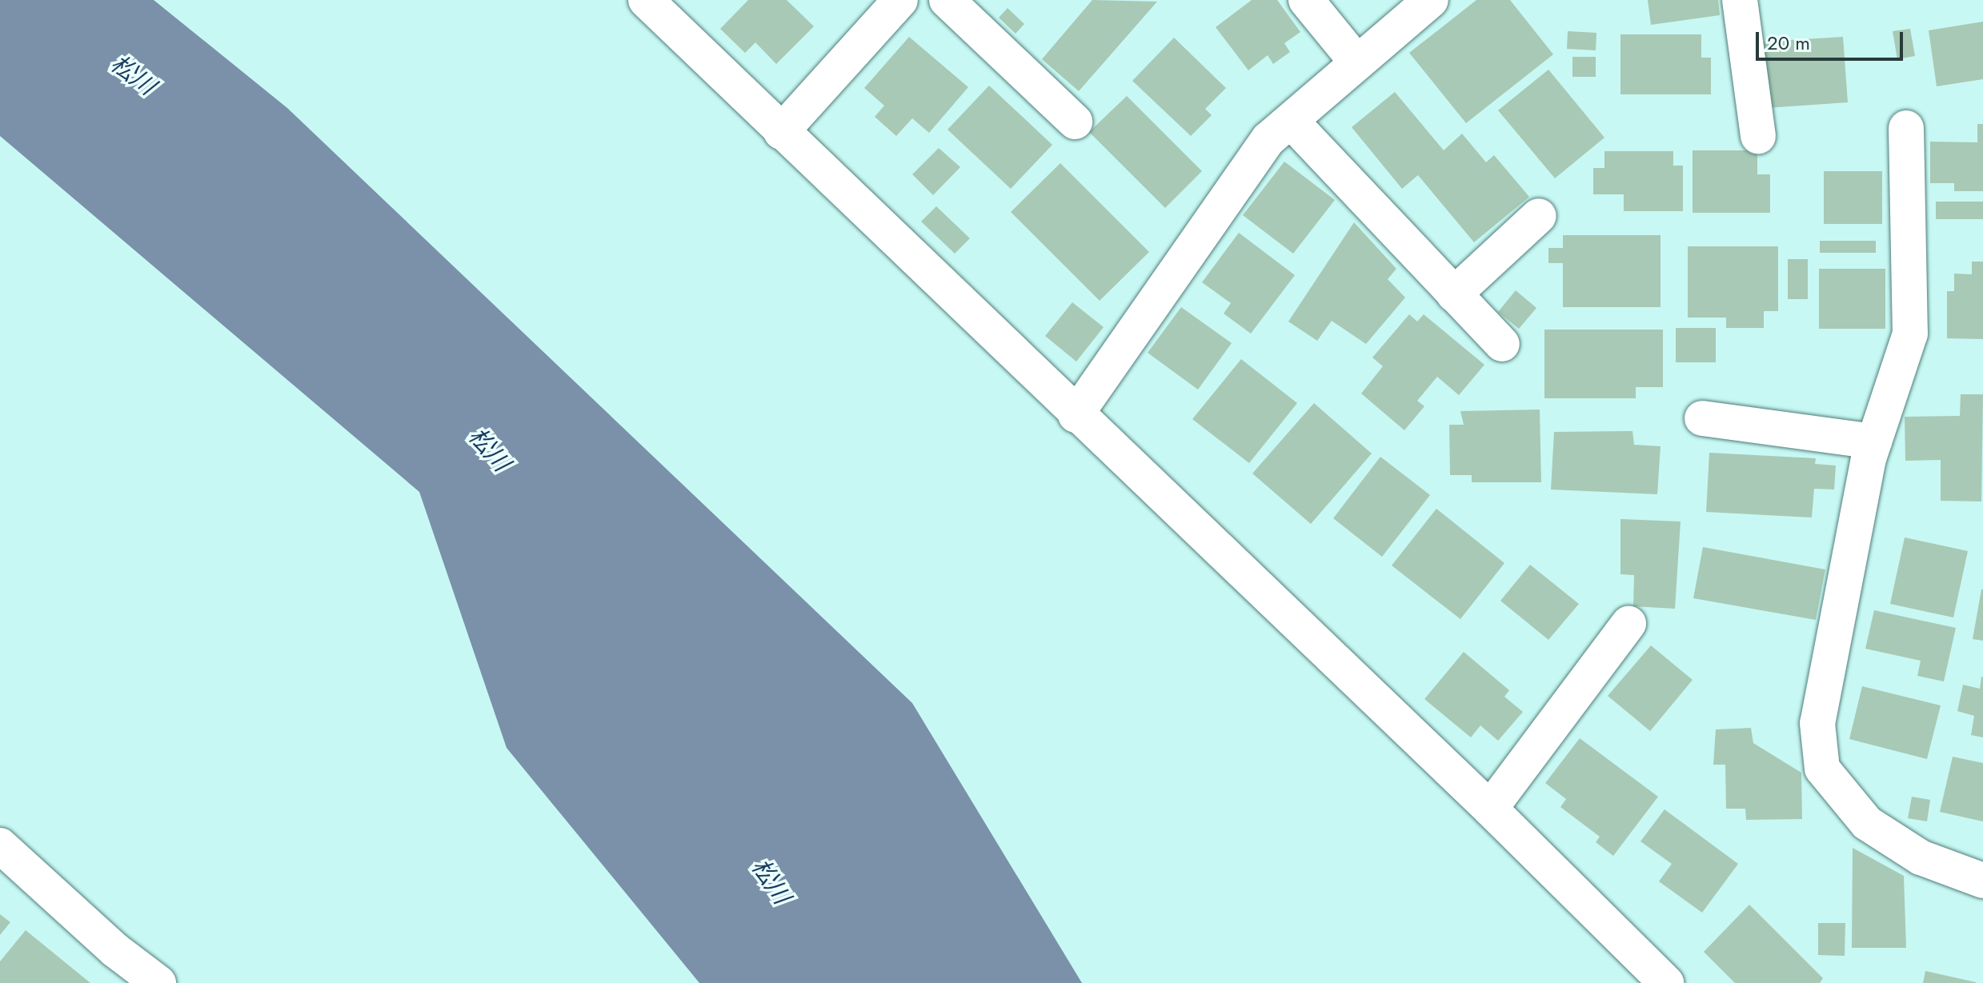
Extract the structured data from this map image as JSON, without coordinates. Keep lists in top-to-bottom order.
{
  "water": ["松川"],
  "scale_bar": "20 m"
}
